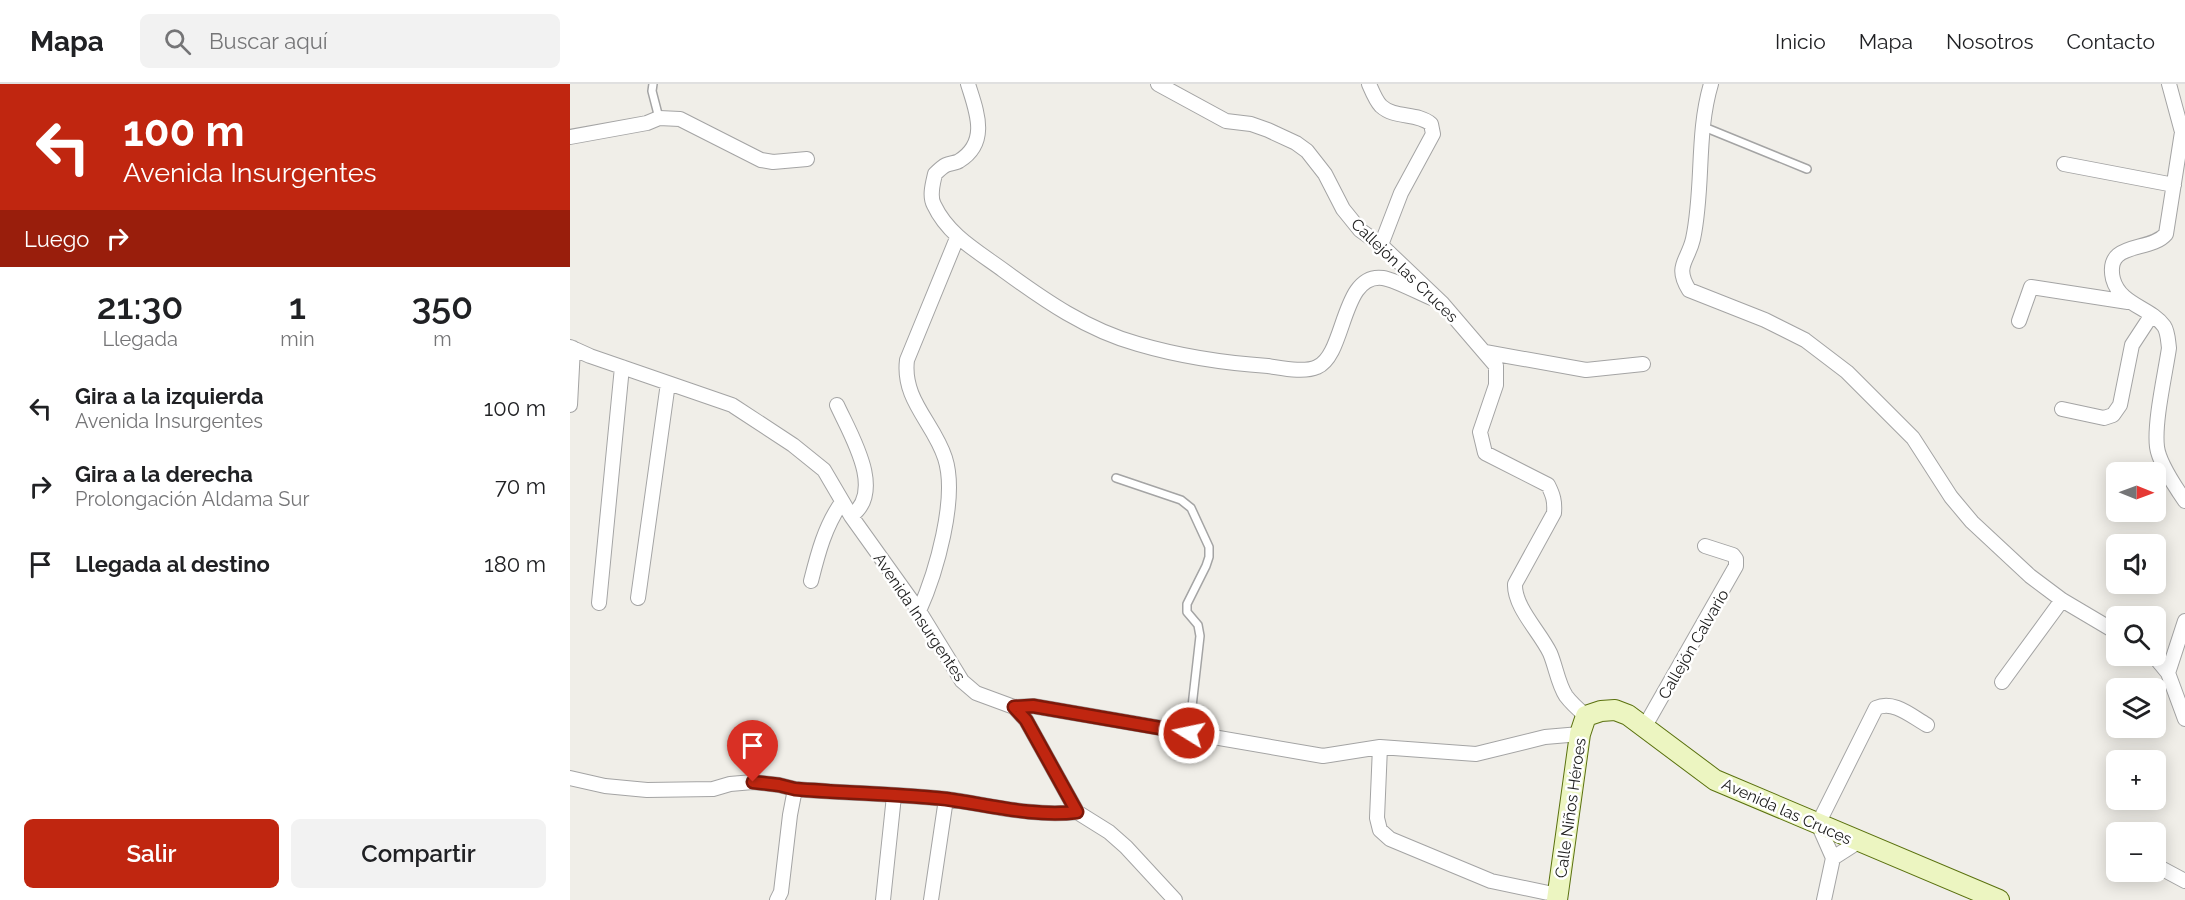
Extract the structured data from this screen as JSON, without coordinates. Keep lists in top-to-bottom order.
{
  "streets": {
    "street": [
      "Callejón las Cruces",
      "Avenida Insurgentes",
      "Callejón Calvario",
      "Calle Niños Héroes",
      "Avenida las Cruces"
    ]
  },
  "crossings": [
    ["Callejón las Cruces", "Calle Niños Héroes"],
    ["Callejón las Cruces", "Avenida las Cruces"],
    ["Callejón Calvario", "Avenida las Cruces"],
    ["Calle Niños Héroes", "Avenida las Cruces"]
  ],
  "north": "right",
  "page": {
    "header": "Mapa",
    "search": "Buscar aquí",
    "nav": [
      "Inicio",
      "Mapa",
      "Nosotros",
      "Contacto"
    ],
    "turn": ["100 m", "Avenida Insurgentes"],
    "then": "Luego",
    "eta": [
      "21:30",
      "Llegada",
      "1",
      "min",
      "350",
      "m"
    ],
    "list": [
      {
        "name": "Gira a la izquierda",
        "note": "Avenida Insurgentes",
        "value": "100 m"
      },
      {
        "name": "Gira a la derecha",
        "note": "Prolongación Aldama Sur",
        "value": "70 m"
      },
      {
        "name": "Llegada al destino",
        "value": "180 m"
      }
    ],
    "map_buttons": ["+", "−"],
    "buttons": ["Salir", "Compartir"]
  }
}
